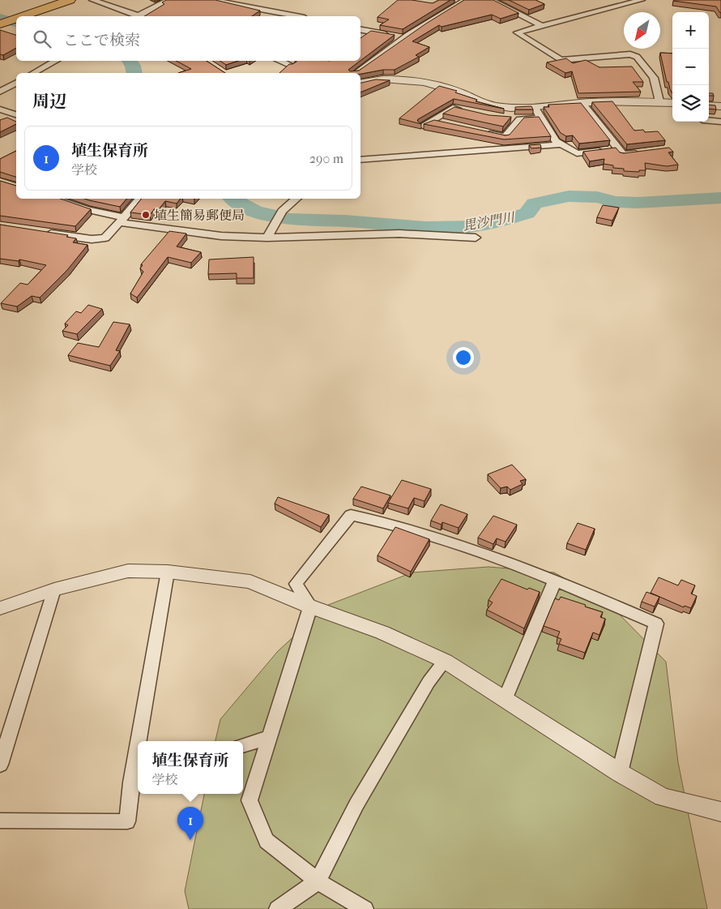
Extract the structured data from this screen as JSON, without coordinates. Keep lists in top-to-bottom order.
{
  "water": ["毘沙門川"],
  "places": ["埴生簡易郵便局"],
  "north": "bottom left",
  "page": {
    "map_buttons": ["+", "−"],
    "search": "ここで検索",
    "heading": "周辺",
    "list": [
      {
        "mark": "1",
        "name": "埴生保育所",
        "note": "学校",
        "value": "290 m"
      }
    ],
    "popup": ["埴生保育所", "学校"],
    "pins": "1"
  }
}
